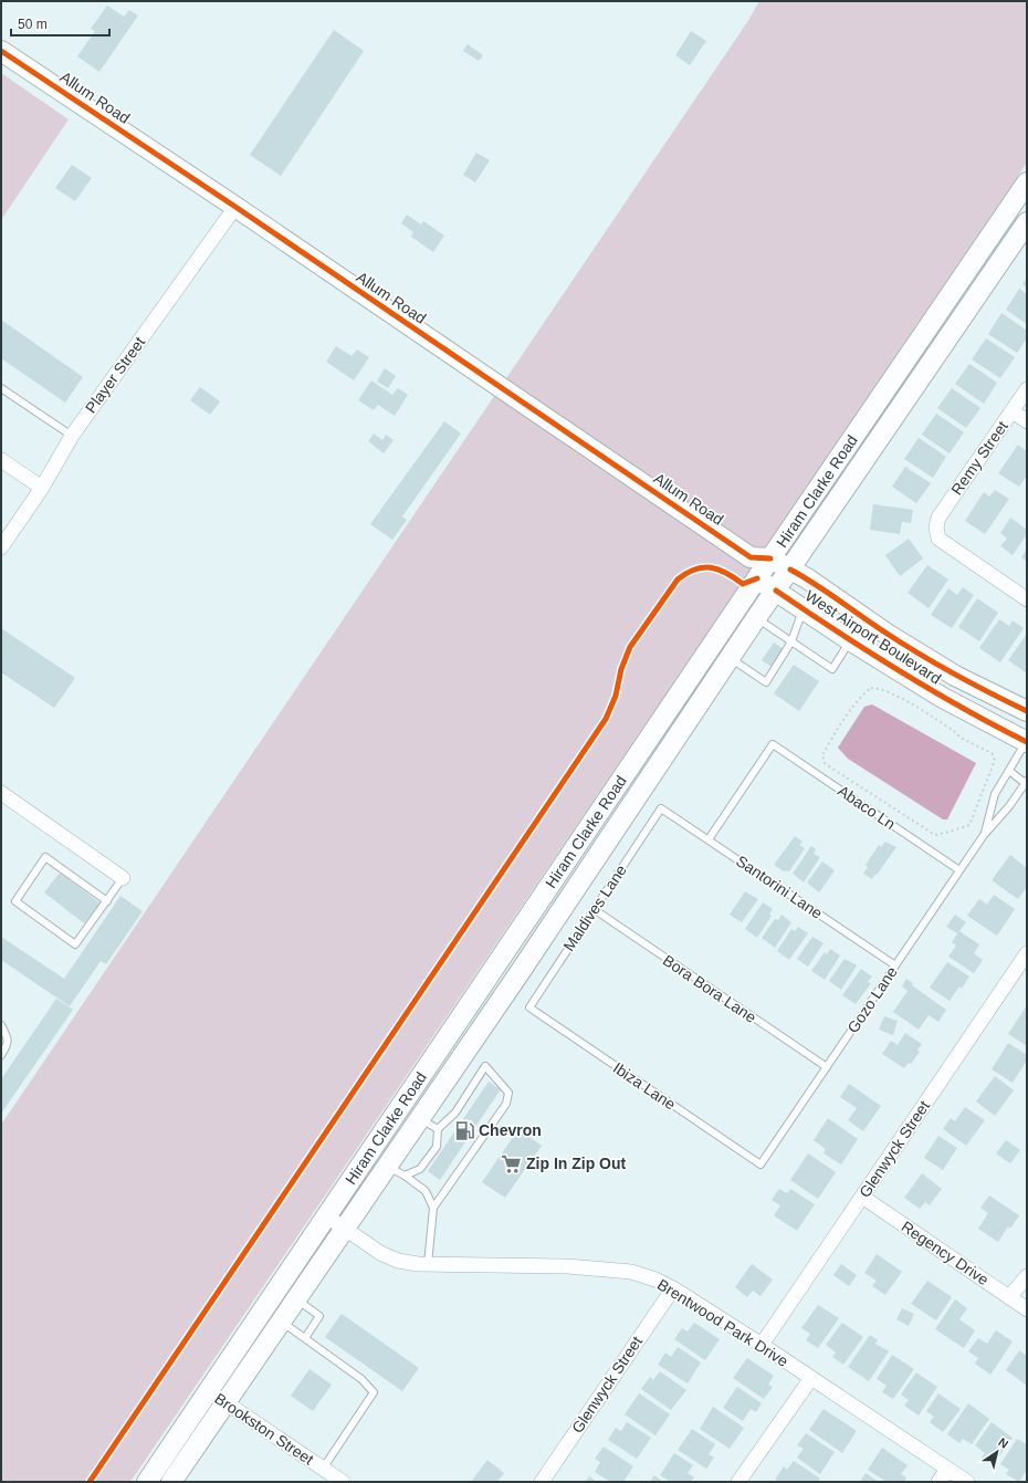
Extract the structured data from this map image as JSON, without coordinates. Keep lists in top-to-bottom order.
{
  "streets": {
    "main road": ["Allum Road", "Hiram Clarke Road", "West Airport Boulevard"],
    "street": [
      "Player Street",
      "Remy Street",
      "Glenwyck Street",
      "Regency Drive",
      "Brentwood Park Drive",
      "Brookston Street"
    ],
    "lane": [
      "Abaco Ln",
      "Santorini Lane",
      "Maldives Lane",
      "Bora Bora Lane",
      "Gozo Lane",
      "Ibiza Lane"
    ]
  },
  "crossings": [
    ["Allum Road", "Player Street"],
    ["Allum Road", "Hiram Clarke Road"],
    ["Allum Road", "West Airport Boulevard"],
    ["Hiram Clarke Road", "West Airport Boulevard"],
    ["Hiram Clarke Road", "Brentwood Park Drive"],
    ["Hiram Clarke Road", "Brookston Street"],
    ["Abaco Ln", "Santorini Lane"],
    ["Abaco Ln", "Gozo Lane"],
    ["Santorini Lane", "Maldives Lane"],
    ["Santorini Lane", "Gozo Lane"],
    ["Maldives Lane", "Bora Bora Lane"],
    ["Maldives Lane", "Ibiza Lane"],
    ["Bora Bora Lane", "Gozo Lane"],
    ["Gozo Lane", "Ibiza Lane"],
    ["Glenwyck Street", "Regency Drive"],
    ["Glenwyck Street", "Brentwood Park Drive"]
  ],
  "places": {
    "fuel station": ["Chevron"],
    "supermarket": ["Zip In Zip Out"]
  },
  "scale_bar": "50 m",
  "north": "top right"
}
